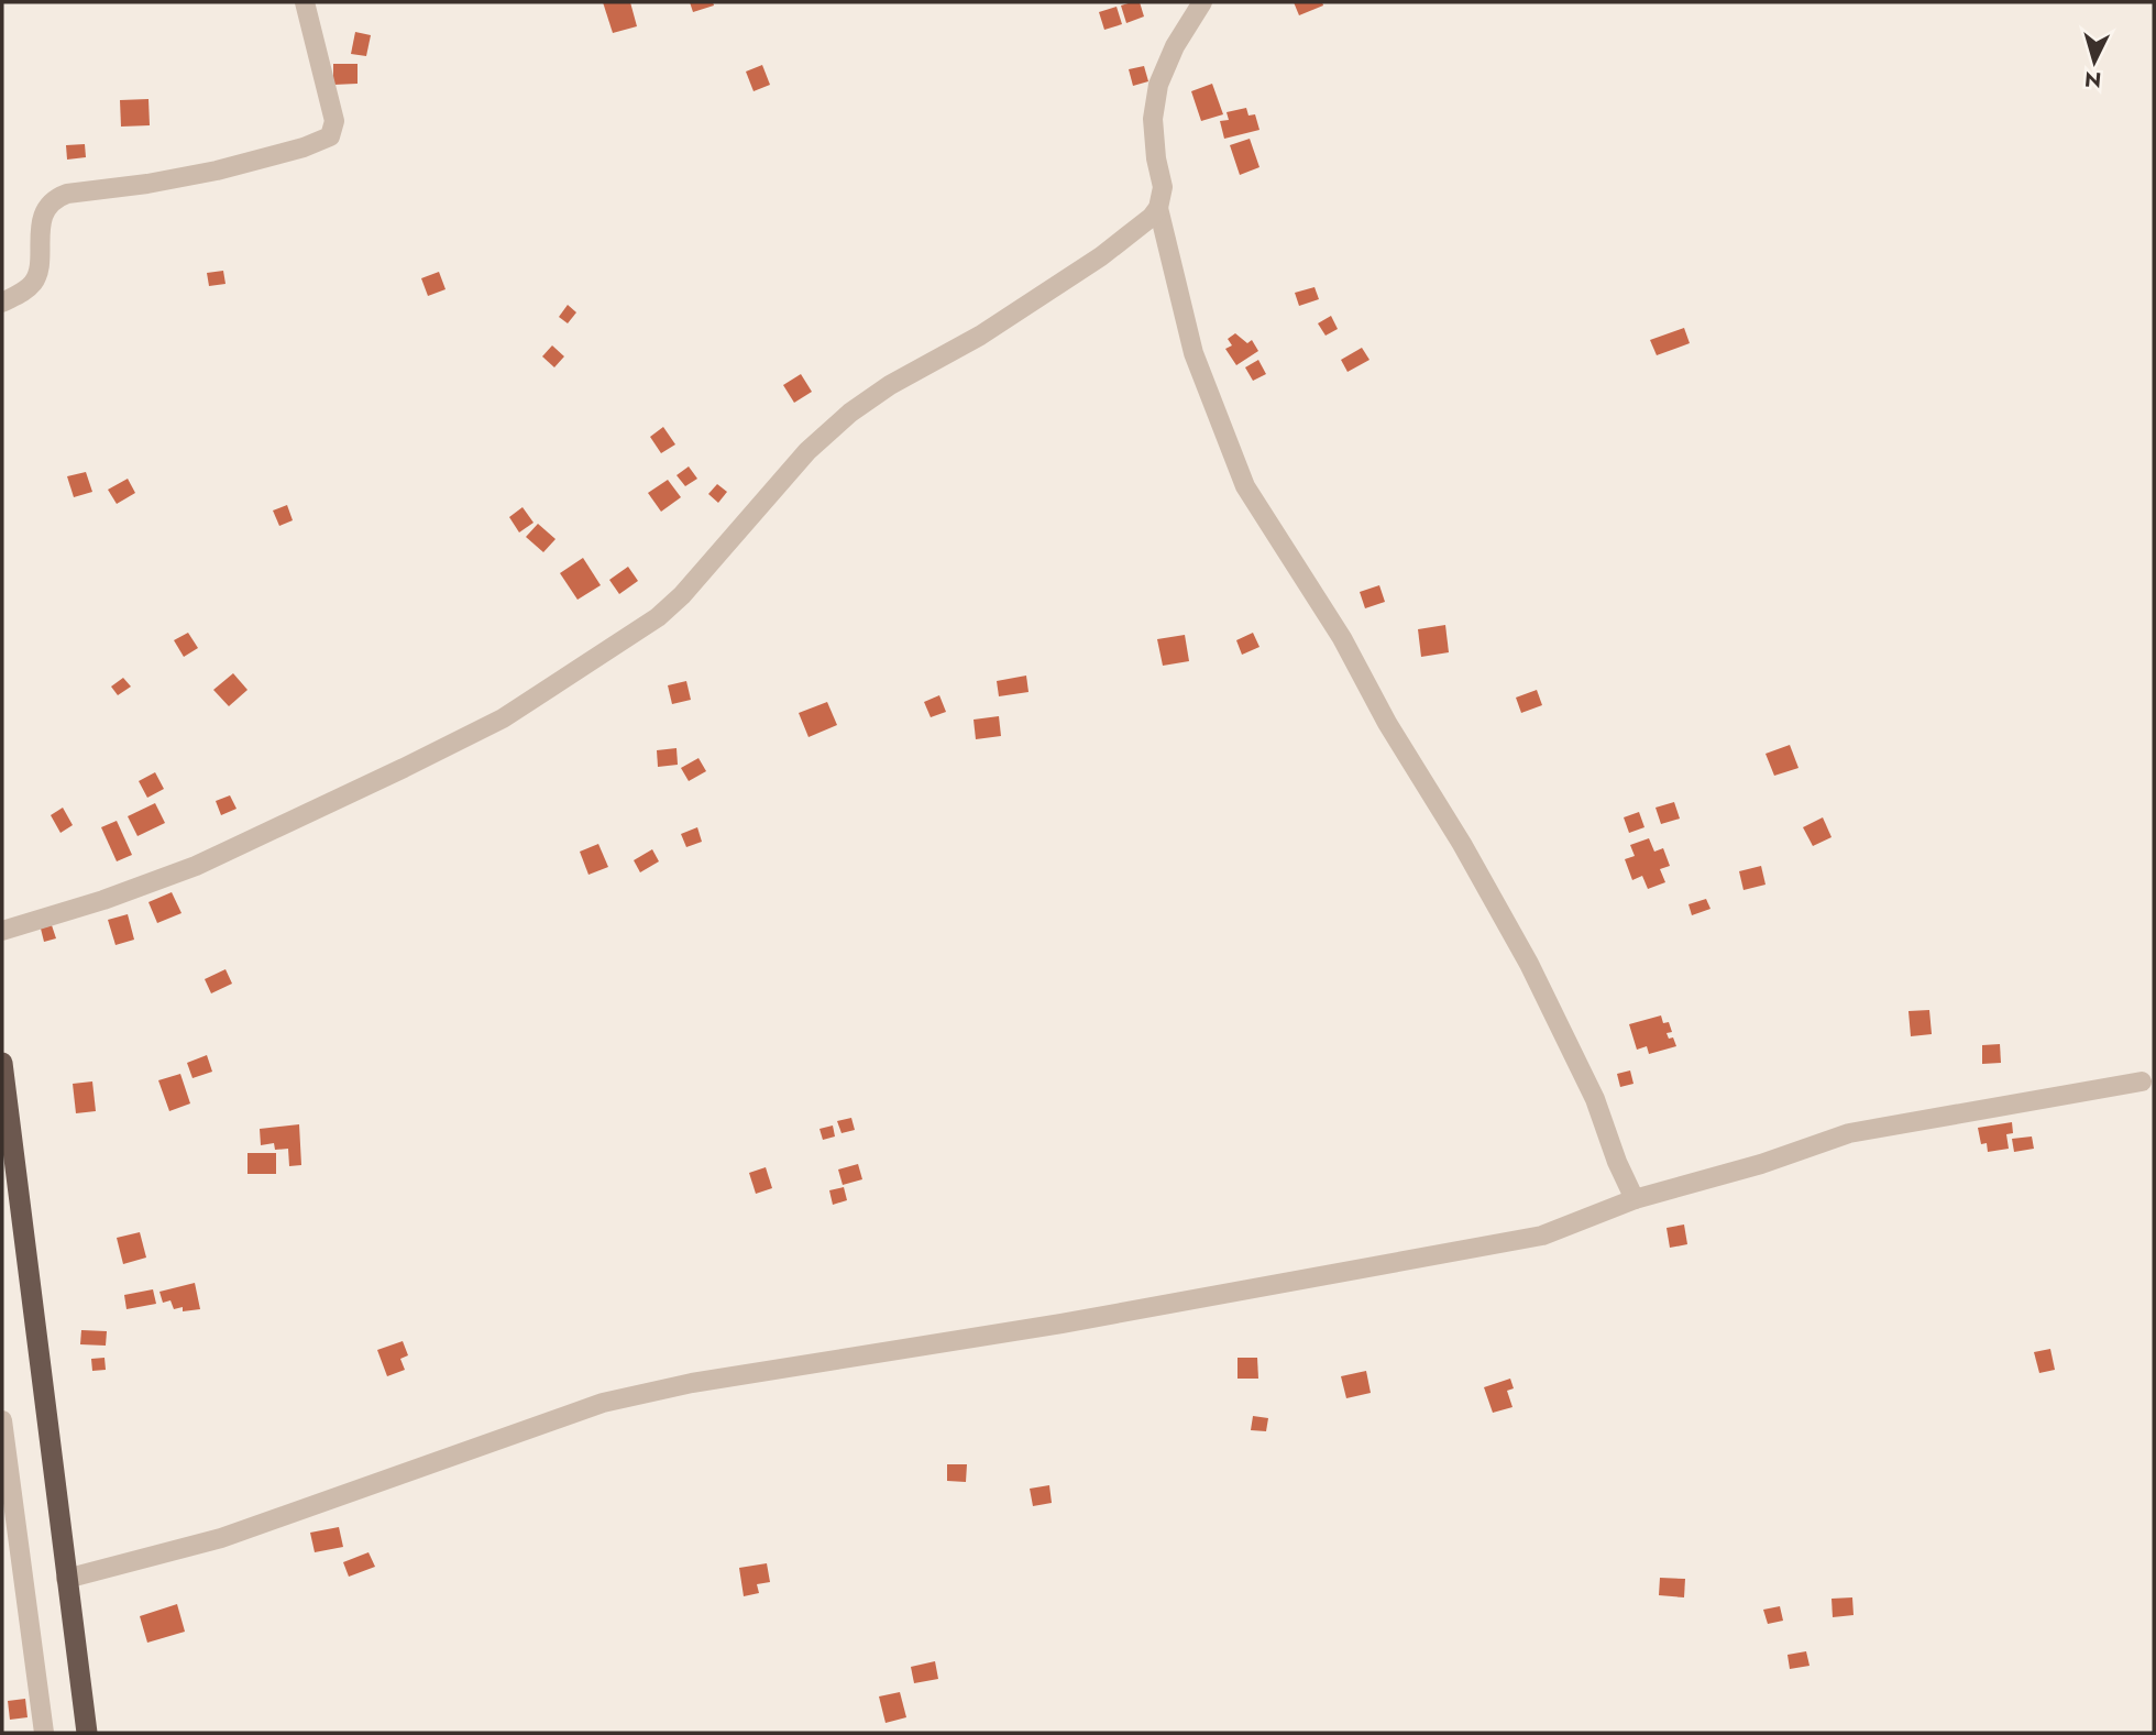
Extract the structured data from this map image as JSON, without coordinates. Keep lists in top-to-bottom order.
{
  "north": "bottom"
}
